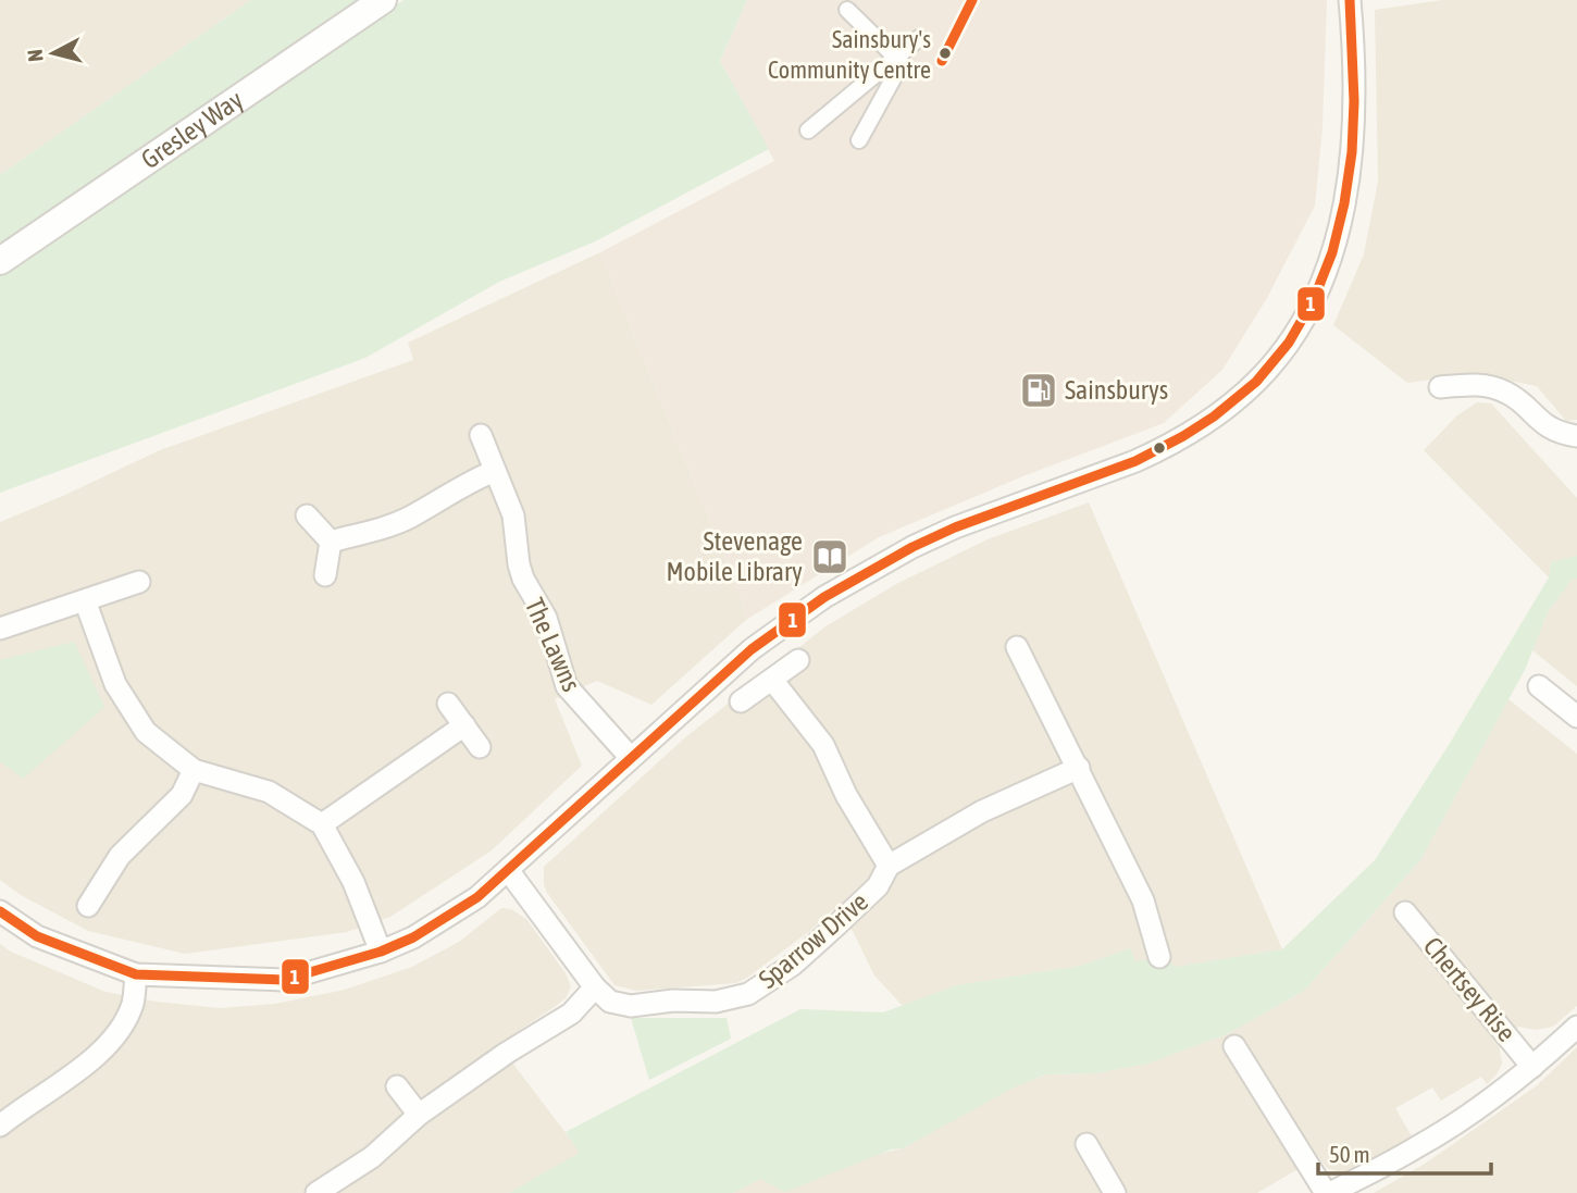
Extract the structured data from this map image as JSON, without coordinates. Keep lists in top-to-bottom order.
{
  "streets": {
    "street": [
      "Gresley Way",
      "The Lawns",
      "Sparrow Drive",
      "Chertsey Rise"
    ]
  },
  "places": {
    "other": ["Sainsbury's Community Centre"],
    "fuel station": ["Sainsburys"],
    "library": ["Stevenage Mobile Library"]
  },
  "lines": ["transit line 1"],
  "scale_bar": "50 m",
  "north": "left"
}
